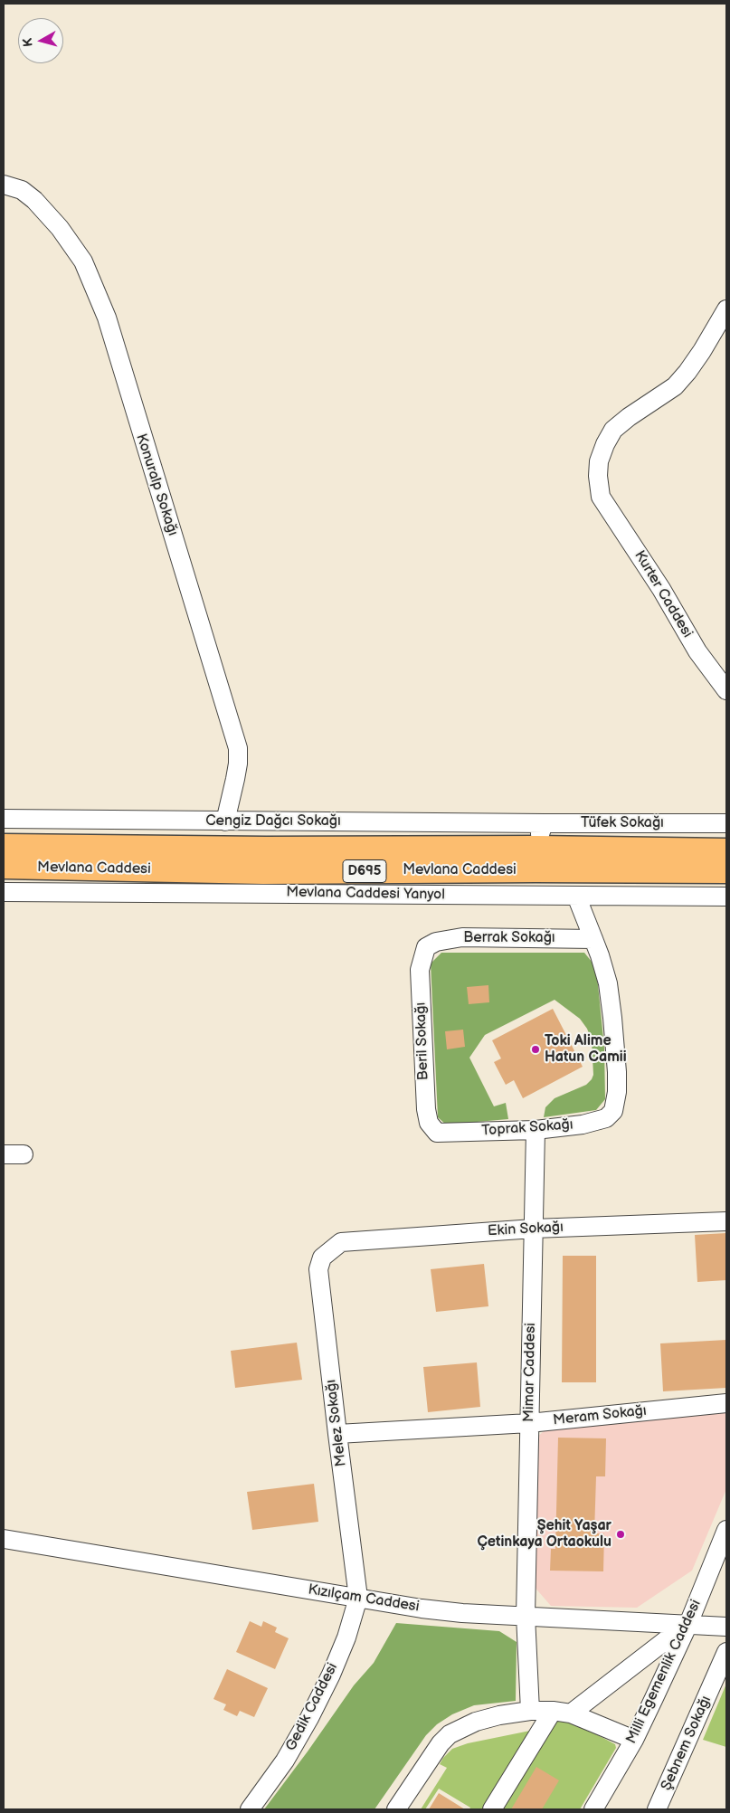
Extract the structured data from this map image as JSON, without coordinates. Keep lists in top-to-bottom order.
{
  "streets": {
    "main road": ["Mevlana Caddesi", "D695"],
    "street": [
      "Konuralp Sokağı",
      "Kurter Caddesi",
      "Cengiz Dağcı Sokağı",
      "Tüfek Sokağı",
      "Mevlana Caddesi Yanyol",
      "Berrak Sokağı",
      "Beril Sokağı",
      "Toprak Sokağı",
      "Ekin Sokağı",
      "Mimar Caddesi",
      "Meram Sokağı",
      "Melez Sokağı",
      "Kızılçam Caddesi",
      "Milli Egemenlik Caddesi",
      "Gedik Caddesi",
      "Şebnem Sokağı"
    ]
  },
  "crossings": [
    ["Konuralp Sokağı", "Cengiz Dağcı Sokağı"],
    ["Cengiz Dağcı Sokağı", "Tüfek Sokağı"],
    ["Berrak Sokağı", "Beril Sokağı"],
    ["Berrak Sokağı", "Toprak Sokağı"],
    ["Beril Sokağı", "Toprak Sokağı"],
    ["Toprak Sokağı", "Mimar Caddesi"],
    ["Ekin Sokağı", "Mimar Caddesi"],
    ["Ekin Sokağı", "Melez Sokağı"],
    ["Mimar Caddesi", "Meram Sokağı"],
    ["Mimar Caddesi", "Kızılçam Caddesi"],
    ["Meram Sokağı", "Melez Sokağı"],
    ["Melez Sokağı", "Kızılçam Caddesi"],
    ["Melez Sokağı", "Gedik Caddesi"],
    ["Kızılçam Caddesi", "Milli Egemenlik Caddesi"],
    ["Kızılçam Caddesi", "Gedik Caddesi"]
  ],
  "places": ["Toki Alime Hatun Camii", "Şehit Yaşar Çetinkaya Ortaokulu"],
  "north": "left"
}
